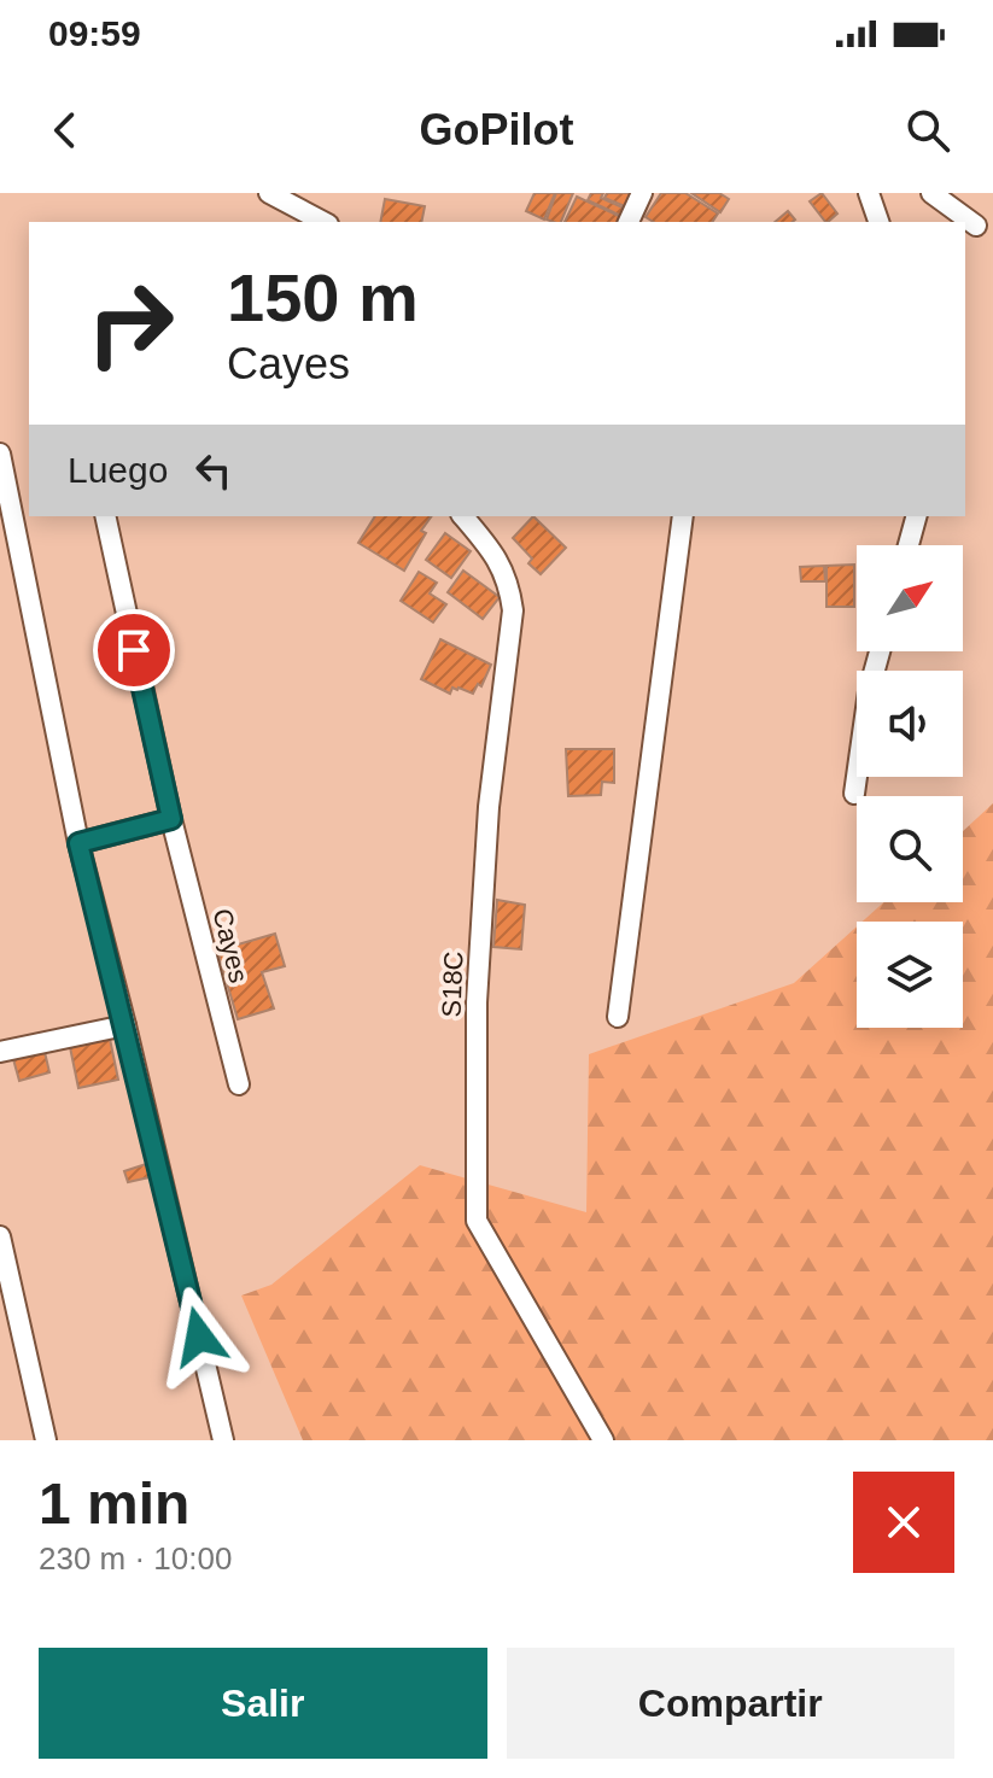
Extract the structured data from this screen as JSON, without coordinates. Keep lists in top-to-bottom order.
{
  "streets": {
    "street": ["Cayes", "S18C"]
  },
  "north": "top right",
  "page": {
    "status": "09:59",
    "header": "GoPilot",
    "turn": ["150 m", "Cayes"],
    "then": "Luego",
    "heading": ["1 min", "230 m · 10:00"],
    "buttons": ["Salir", "Compartir"]
  }
}
